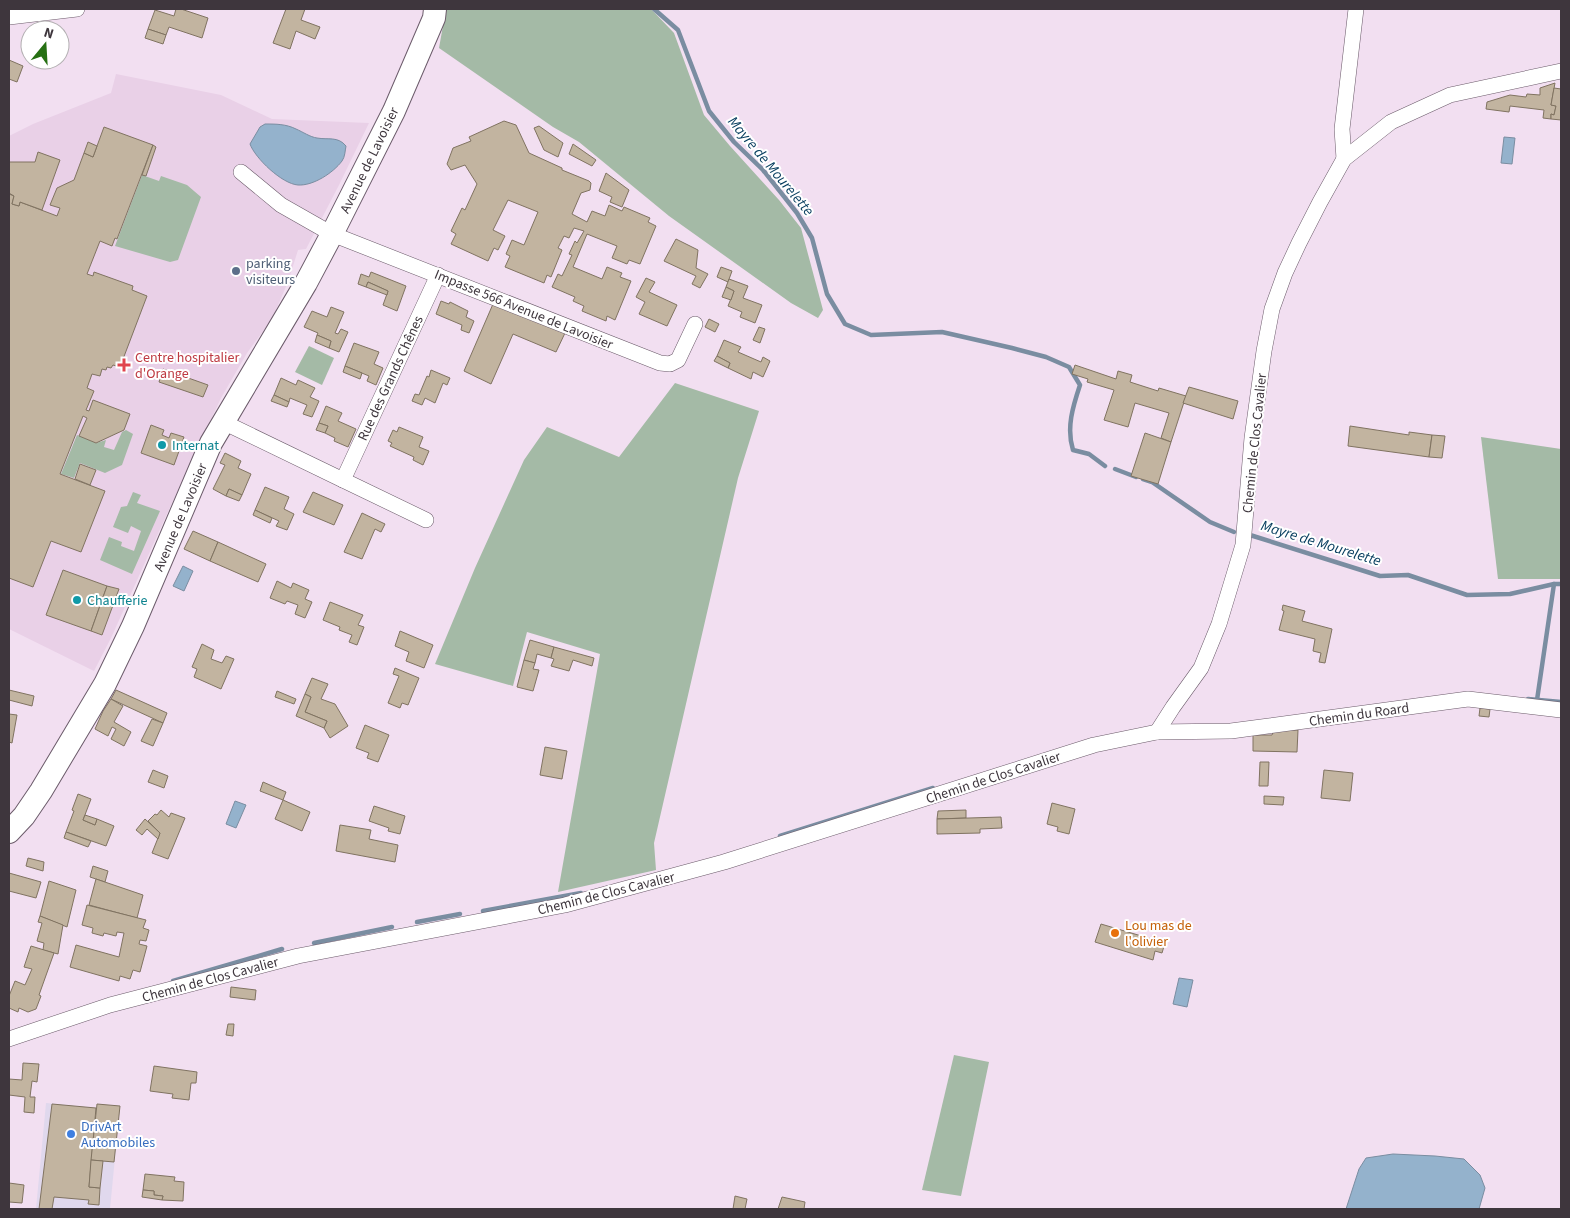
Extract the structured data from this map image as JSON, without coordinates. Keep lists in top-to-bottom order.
{
  "streets": {
    "street": [
      "Avenue de Lavoisier",
      "Impasse 566 Avenue de Lavoisier",
      "Rue des Grands Chênes",
      "Chemin de Clos Cavalier",
      "Chemin du Roard"
    ]
  },
  "crossings": [
    ["Avenue de Lavoisier", "Impasse 566 Avenue de Lavoisier"],
    ["Impasse 566 Avenue de Lavoisier", "Rue des Grands Chênes"],
    ["Chemin de Clos Cavalier", "Chemin du Roard"]
  ],
  "water": ["Mayre de Mourelette"],
  "places": {
    "other": [
      "parking visiteurs",
      "Internat",
      "Chaufferie",
      "Lou mas de l'olivier",
      "DrivArt Automobiles"
    ],
    "health": ["Centre hospitalier d'Orange"]
  },
  "north": "top"
}
